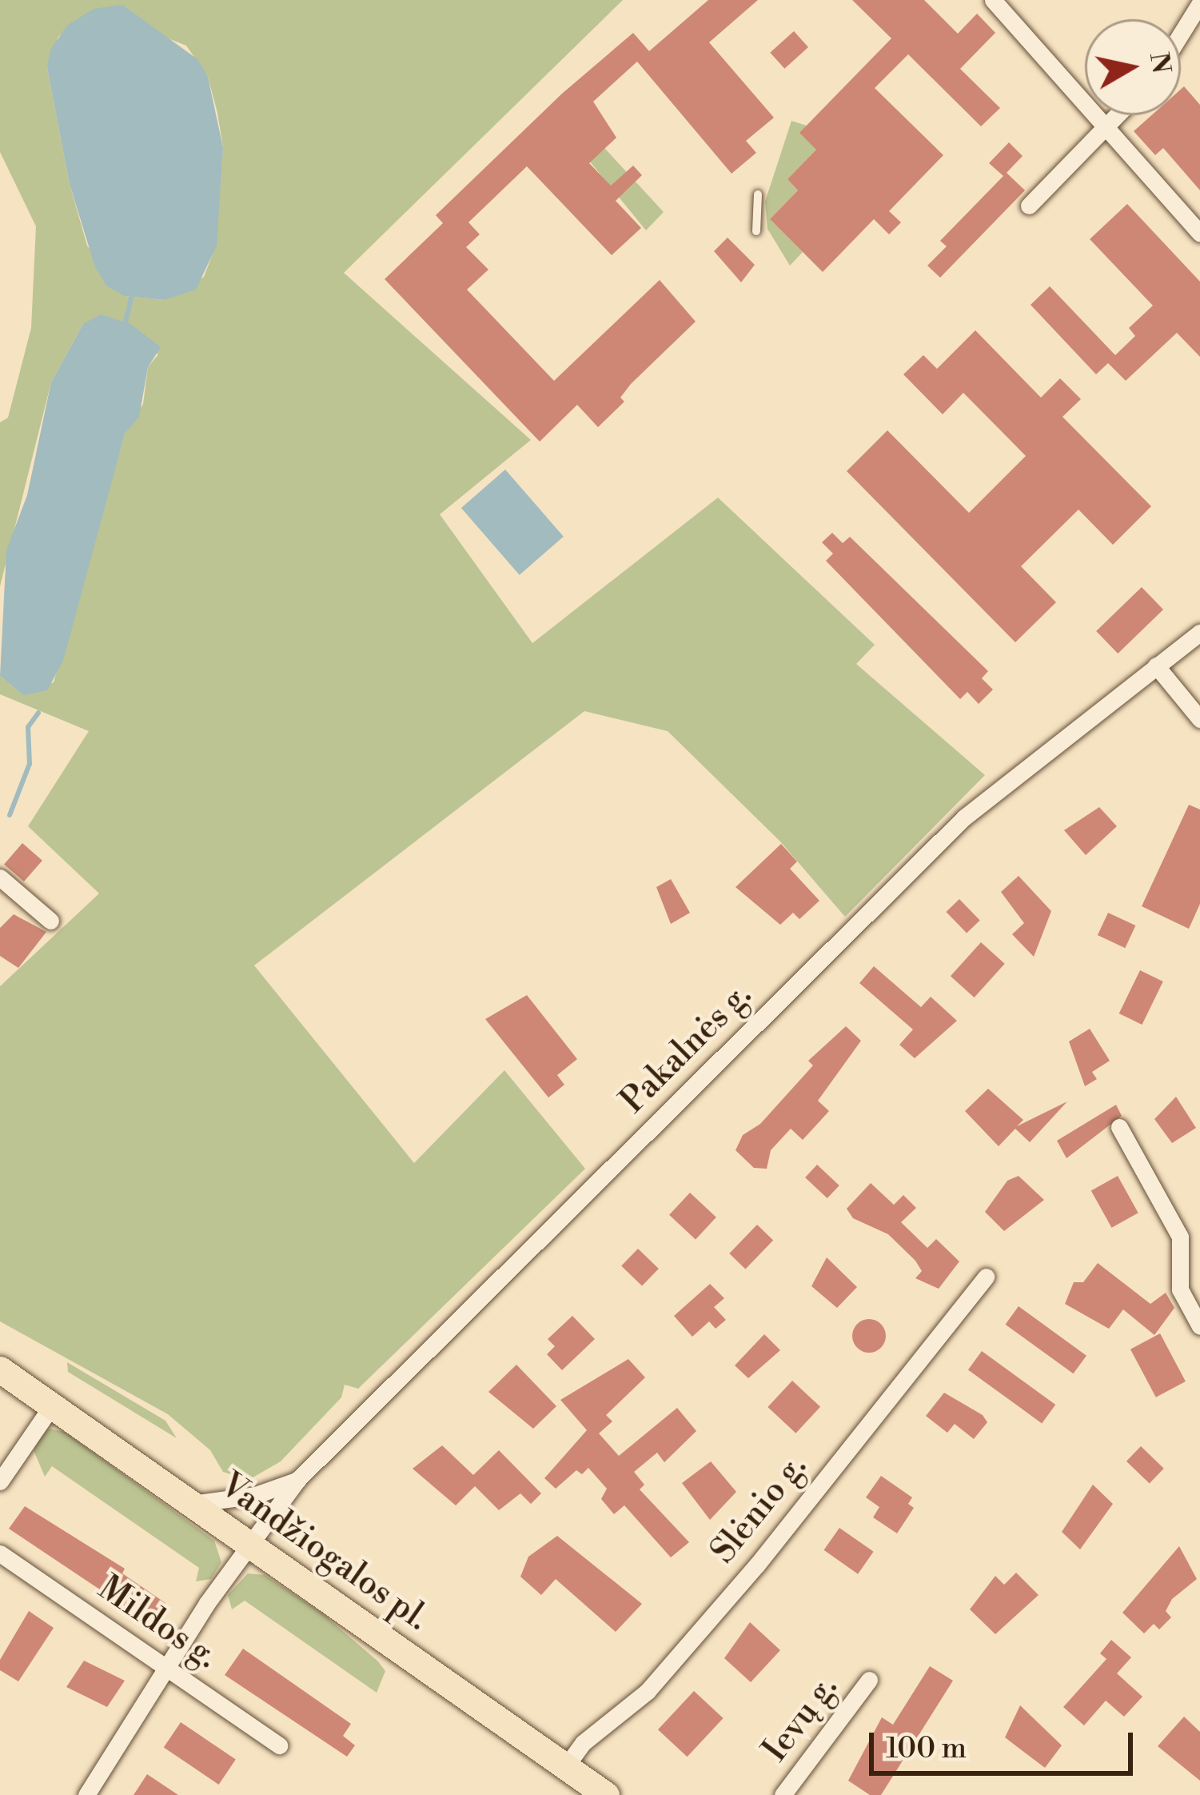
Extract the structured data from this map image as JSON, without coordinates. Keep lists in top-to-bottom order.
{
  "streets": {
    "main road": ["Vandžiogalos pl."],
    "street": [
      "Pakalnės g.",
      "Slėnio g.",
      "Mildos g.",
      "Ievų g."
    ]
  },
  "crossings": [
    ["Pakalnės g.", "Vandžiogalos pl."],
    ["Pakalnės g.", "Mildos g."],
    ["Slėnio g.", "Vandžiogalos pl."]
  ],
  "scale_bar": "100 m",
  "north": "right"
}
